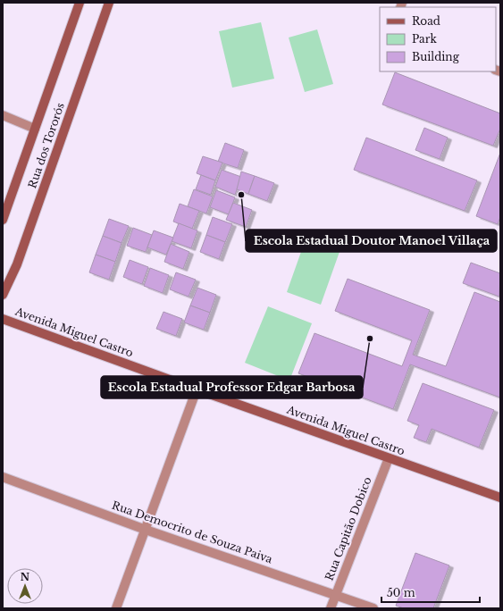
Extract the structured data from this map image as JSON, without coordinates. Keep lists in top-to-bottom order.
{
  "streets": {
    "street": [
      "Rua dos Tororós",
      "Avenida Miguel Castro",
      "Rua Capitão Dobico",
      "Rua Democrito de Souza Paiva"
    ]
  },
  "crossings": [
    ["Avenida Miguel Castro", "Rua Capitão Dobico"],
    ["Rua Capitão Dobico", "Rua Democrito de Souza Paiva"]
  ],
  "places": ["Escola Estadual Doutor Manoel Villaça", "Escola Estadual Professor Edgar Barbosa"],
  "legend": ["Road", "Park", "Building"],
  "scale_bar": "50 m",
  "north": "top"
}
